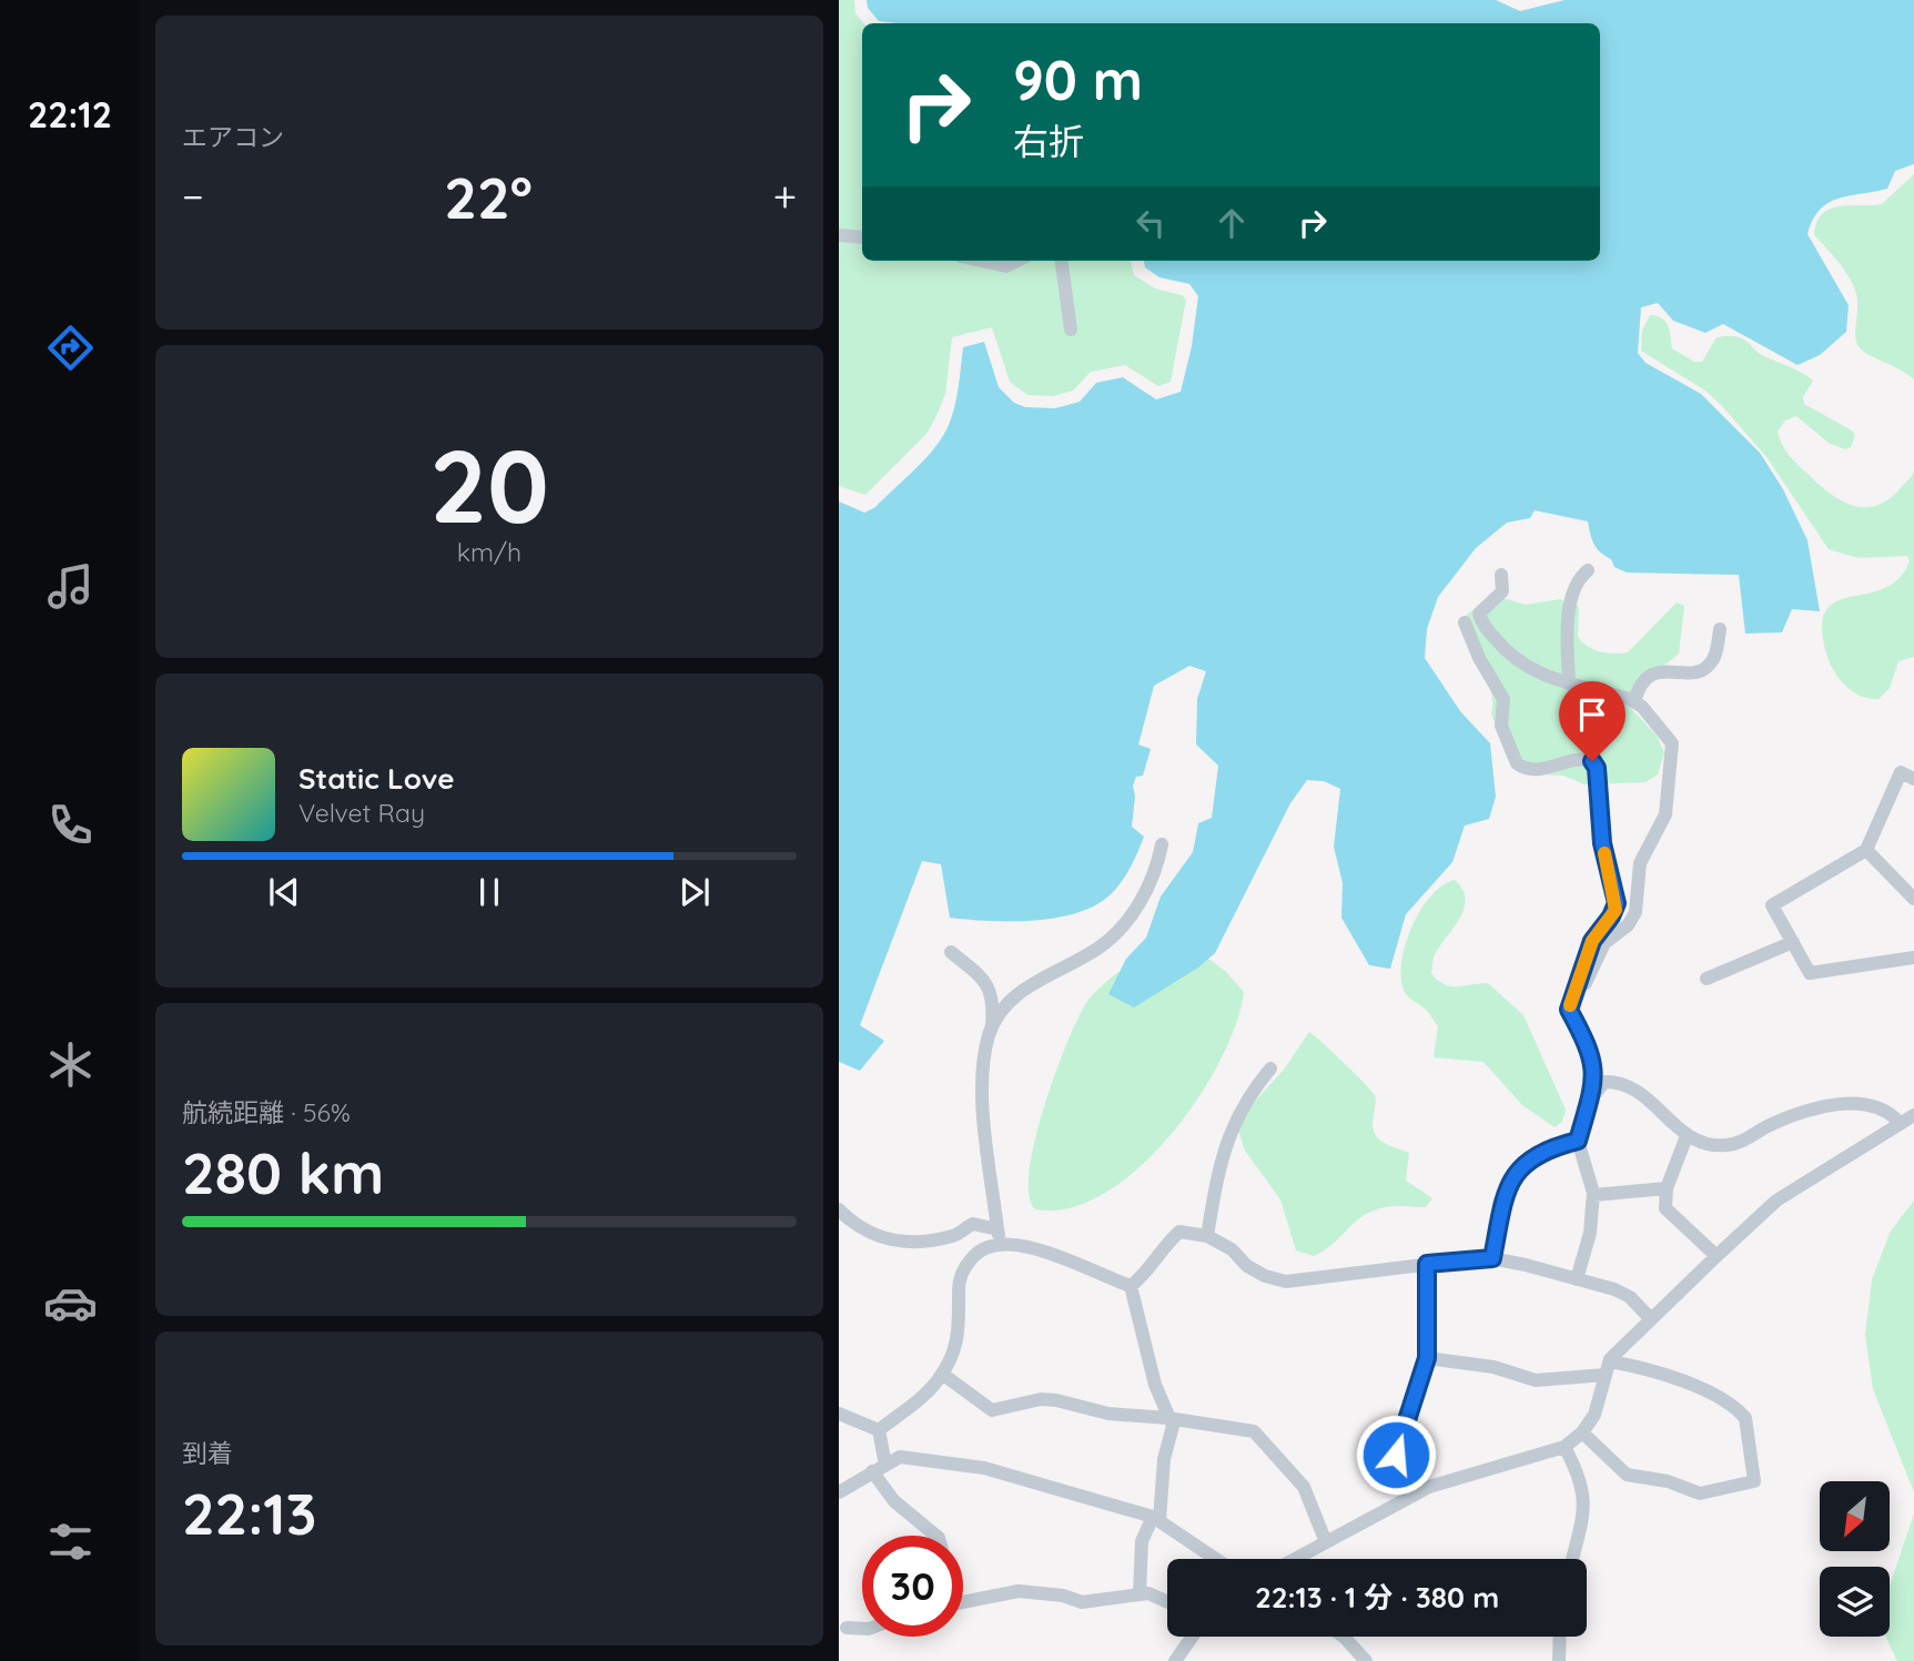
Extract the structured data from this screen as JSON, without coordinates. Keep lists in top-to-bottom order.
{
  "north": "bottom left",
  "page": {
    "tabs": "22:12",
    "tile": [
      "エアコン",
      ["20", "km/h"],
      ["航続距離 · 56%", "280 km"],
      ["到着", "22:13"]
    ],
    "turn": ["90 m", "右折"],
    "heat": ["−", "22°", "+"],
    "song": ["Static Love", "Velvet Ray"],
    "limit": "30",
    "trip": "22:13 · 1 分 · 380 m"
  }
}
